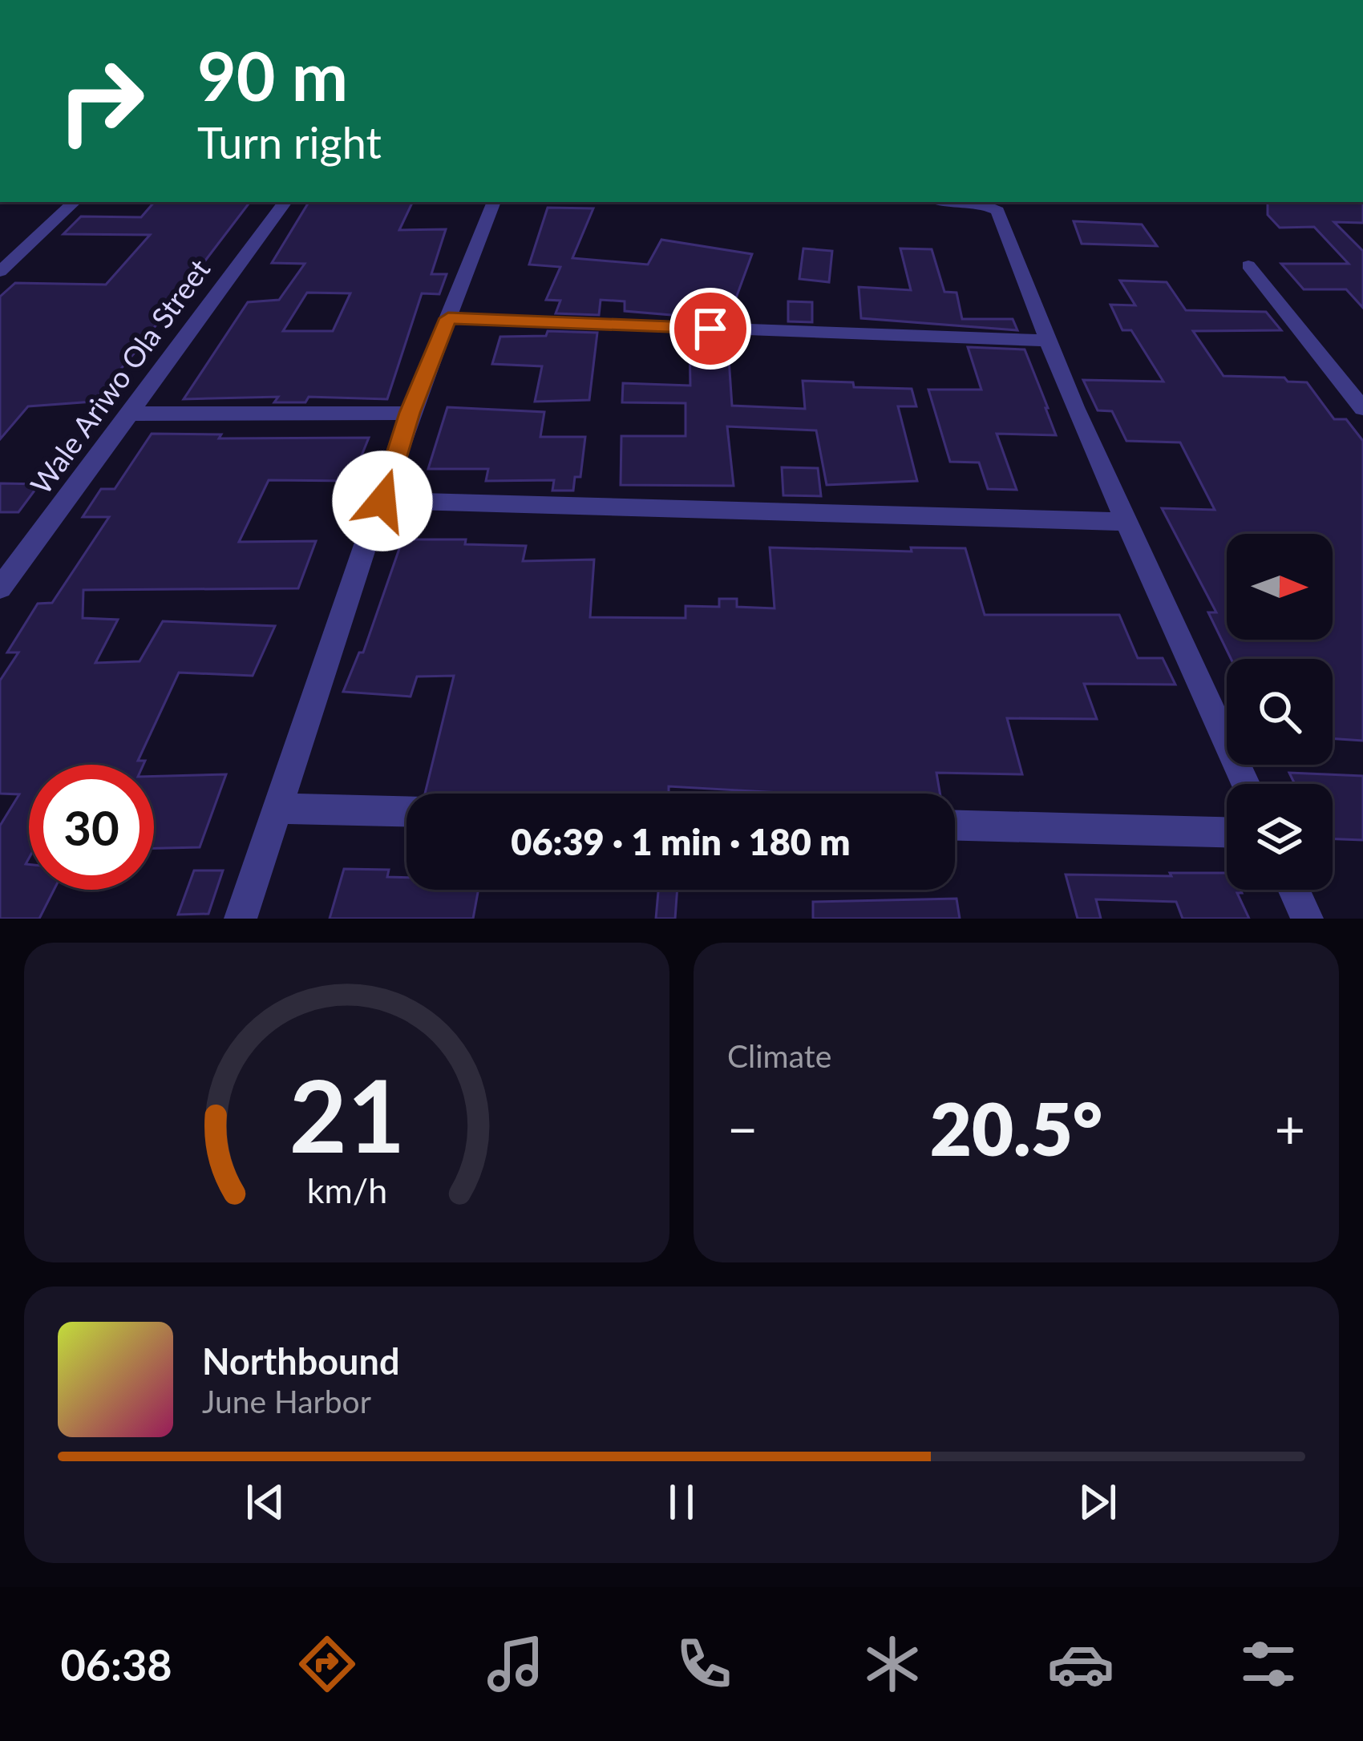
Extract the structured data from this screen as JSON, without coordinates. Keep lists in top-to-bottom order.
{
  "streets": {
    "street": ["Wale Ariwo Ola Street"]
  },
  "north": "right",
  "page": {
    "turn": ["90 m", "Turn right"],
    "limit": "30",
    "trip": "06:39 · 1 min · 180 m",
    "tile": "Climate",
    "heat": ["−", "20.5°", "+"],
    "song": ["Northbound", "June Harbor"],
    "tabs": "06:38",
    "gauge": ["21", "km/h"]
  }
}
